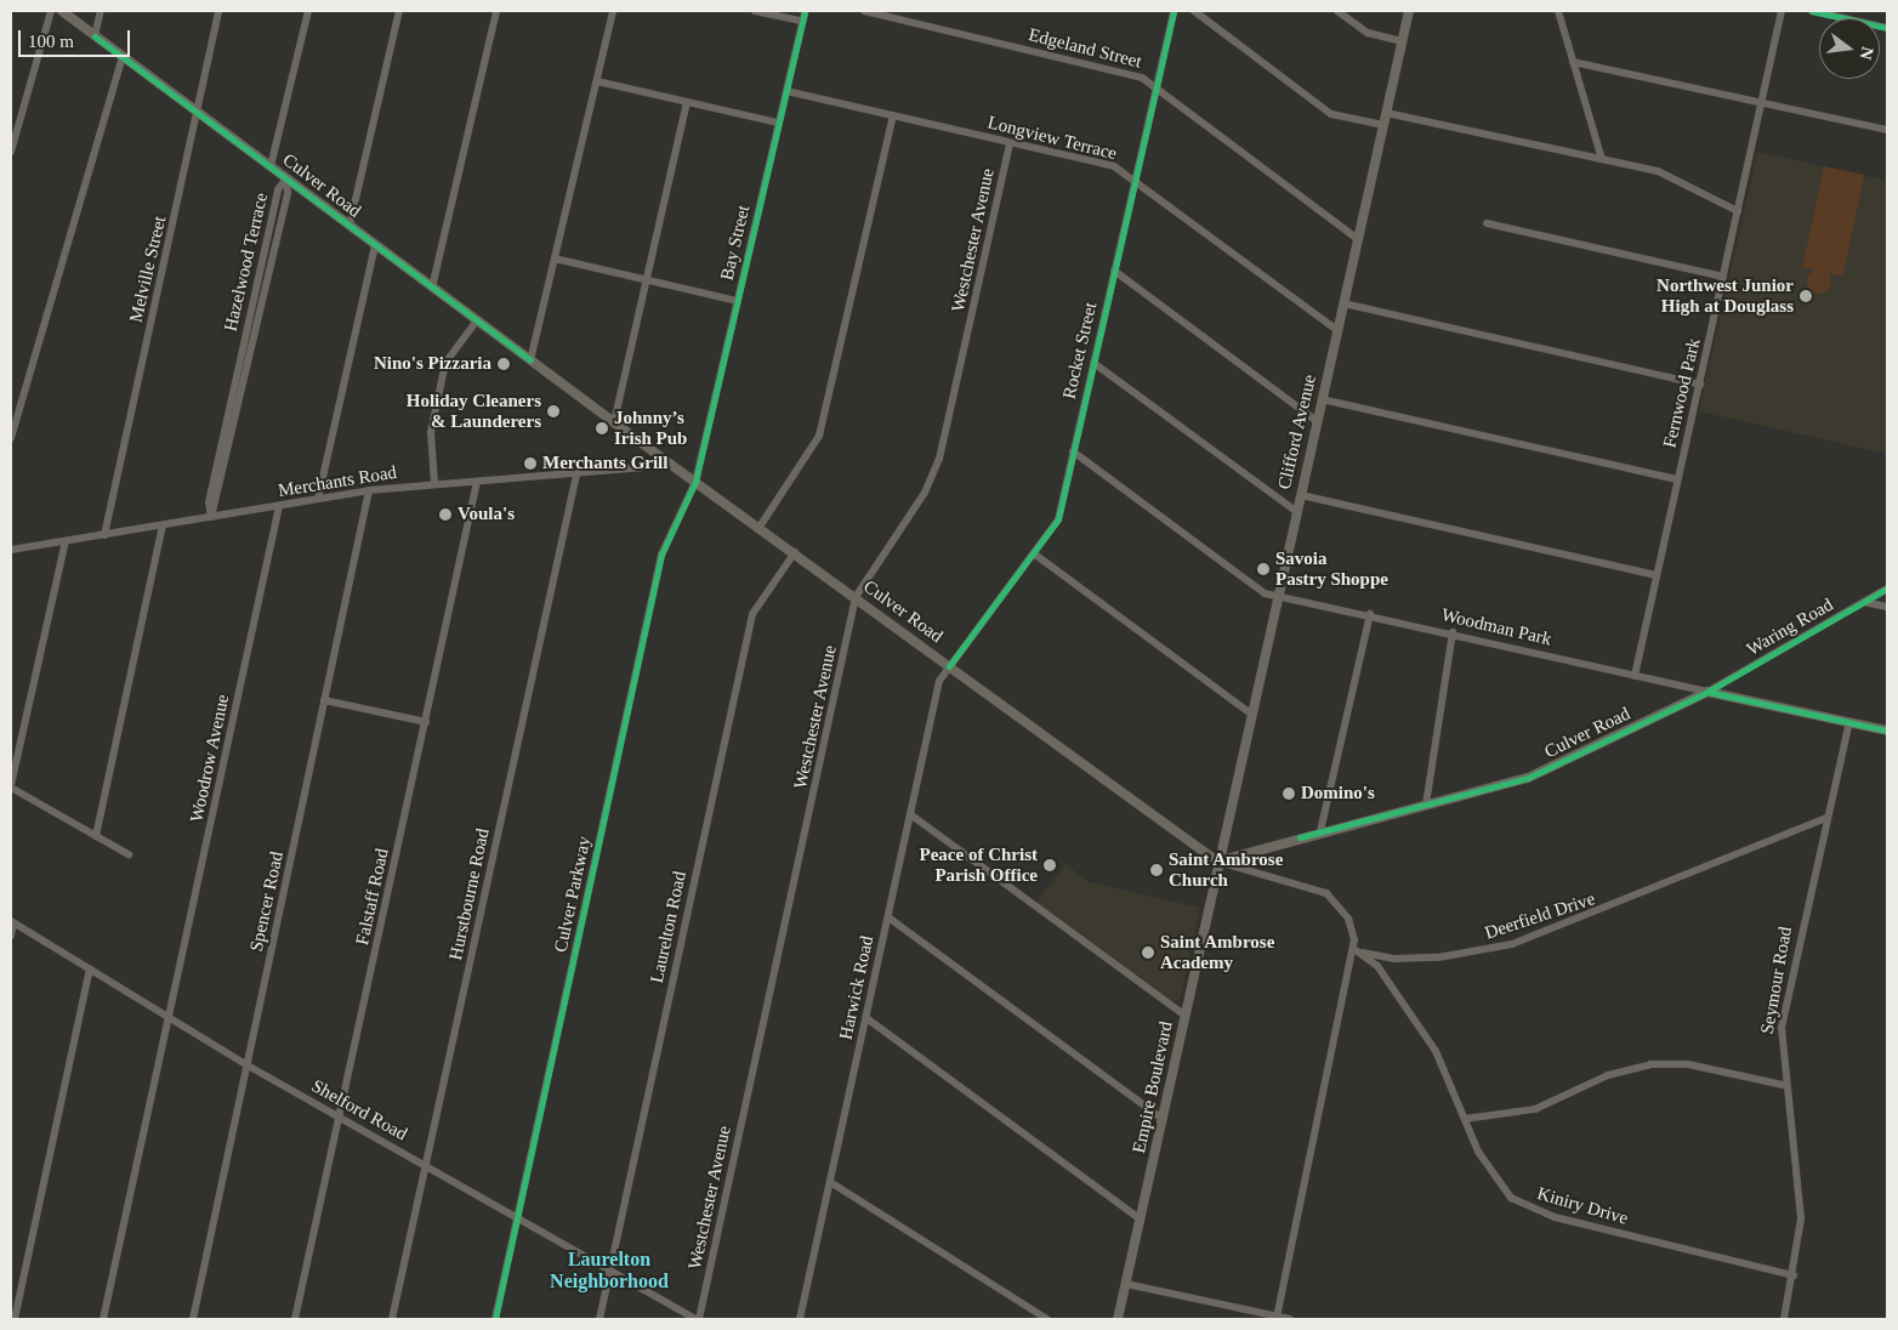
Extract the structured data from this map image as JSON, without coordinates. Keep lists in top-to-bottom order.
{
  "streets": {
    "main road": ["Culver Road", "Clifford Avenue", "Empire Boulevard"],
    "street": [
      "Edgeland Street",
      "Longview Terrace",
      "Westchester Avenue",
      "Bay Street",
      "Hazelwood Terrace",
      "Melville Street",
      "Rocket Street",
      "Fernwood Park",
      "Merchants Road",
      "Woodman Park",
      "Waring Road",
      "Woodrow Avenue",
      "Hurstbourne Road",
      "Culver Parkway",
      "Falstaff Road",
      "Spencer Road",
      "Deerfield Drive",
      "Laurelton Road",
      "Seymour Road",
      "Harwick Road",
      "Shelford Road",
      "Kiniry Drive"
    ]
  },
  "crossings": [
    ["Edgeland Street", "Rocket Street"],
    ["Edgeland Street", "Clifford Avenue"],
    ["Longview Terrace", "Westchester Avenue"],
    ["Longview Terrace", "Bay Street"],
    ["Longview Terrace", "Rocket Street"],
    ["Longview Terrace", "Clifford Avenue"],
    ["Culver Road", "Westchester Avenue"],
    ["Culver Road", "Bay Street"],
    ["Culver Road", "Hazelwood Terrace"],
    ["Culver Road", "Melville Street"],
    ["Culver Road", "Rocket Street"],
    ["Culver Road", "Clifford Avenue"],
    ["Culver Road", "Merchants Road"],
    ["Culver Road", "Woodman Park"],
    ["Culver Road", "Waring Road"],
    ["Culver Road", "Culver Parkway"],
    ["Culver Road", "Laurelton Road"],
    ["Culver Road", "Harwick Road"],
    ["Culver Road", "Empire Boulevard"],
    ["Westchester Avenue", "Shelford Road"],
    ["Bay Street", "Culver Parkway"],
    ["Hazelwood Terrace", "Merchants Road"],
    ["Melville Street", "Merchants Road"],
    ["Rocket Street", "Harwick Road"],
    ["Fernwood Park", "Woodman Park"],
    ["Clifford Avenue", "Woodman Park"],
    ["Clifford Avenue", "Empire Boulevard"],
    ["Merchants Road", "Woodrow Avenue"],
    ["Merchants Road", "Hurstbourne Road"],
    ["Merchants Road", "Falstaff Road"],
    ["Merchants Road", "Spencer Road"],
    ["Woodman Park", "Waring Road"],
    ["Woodrow Avenue", "Shelford Road"],
    ["Hurstbourne Road", "Shelford Road"],
    ["Culver Parkway", "Shelford Road"],
    ["Falstaff Road", "Shelford Road"],
    ["Spencer Road", "Shelford Road"],
    ["Deerfield Drive", "Seymour Road"],
    ["Deerfield Drive", "Kiniry Drive"],
    ["Laurelton Road", "Shelford Road"],
    ["Seymour Road", "Kiniry Drive"]
  ],
  "districts": ["Laurelton Neighborhood"],
  "places": [
    "Northwest Junior High at Douglass",
    "Nino's Pizzaria",
    "Holiday Cleaners & Launderers",
    "Johnny’s Irish Pub",
    "Merchants Grill",
    "Voula's",
    "Savoia Pastry Shoppe",
    "Domino's",
    "Peace of Christ Parish Office",
    "Saint Ambrose Church",
    "Saint Ambrose Academy"
  ],
  "scale_bar": "100 m",
  "north": "right"
}
